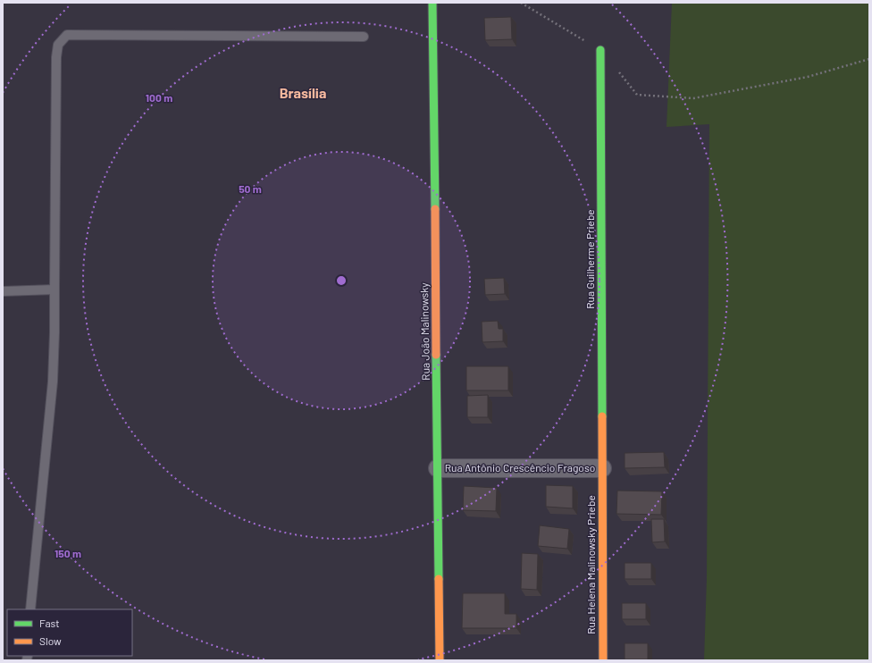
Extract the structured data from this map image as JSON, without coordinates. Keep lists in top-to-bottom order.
{
  "streets": {
    "street": [
      "Rua Guilherme Priebe",
      "Rua João Malinowsky",
      "Rua Antônio Crescêncio Fragoso",
      "Rua Helena Malinowsky Priebe"
    ]
  },
  "crossings": [
    ["Rua Guilherme Priebe", "Rua Antônio Crescêncio Fragoso"],
    ["Rua Guilherme Priebe", "Rua Helena Malinowsky Priebe"],
    ["Rua João Malinowsky", "Rua Antônio Crescêncio Fragoso"],
    ["Rua Antônio Crescêncio Fragoso", "Rua Helena Malinowsky Priebe"]
  ],
  "districts": ["Brasília"],
  "legend": ["Fast", "Slow"],
  "rings": ["100 m", "50 m", "150 m"]
}
